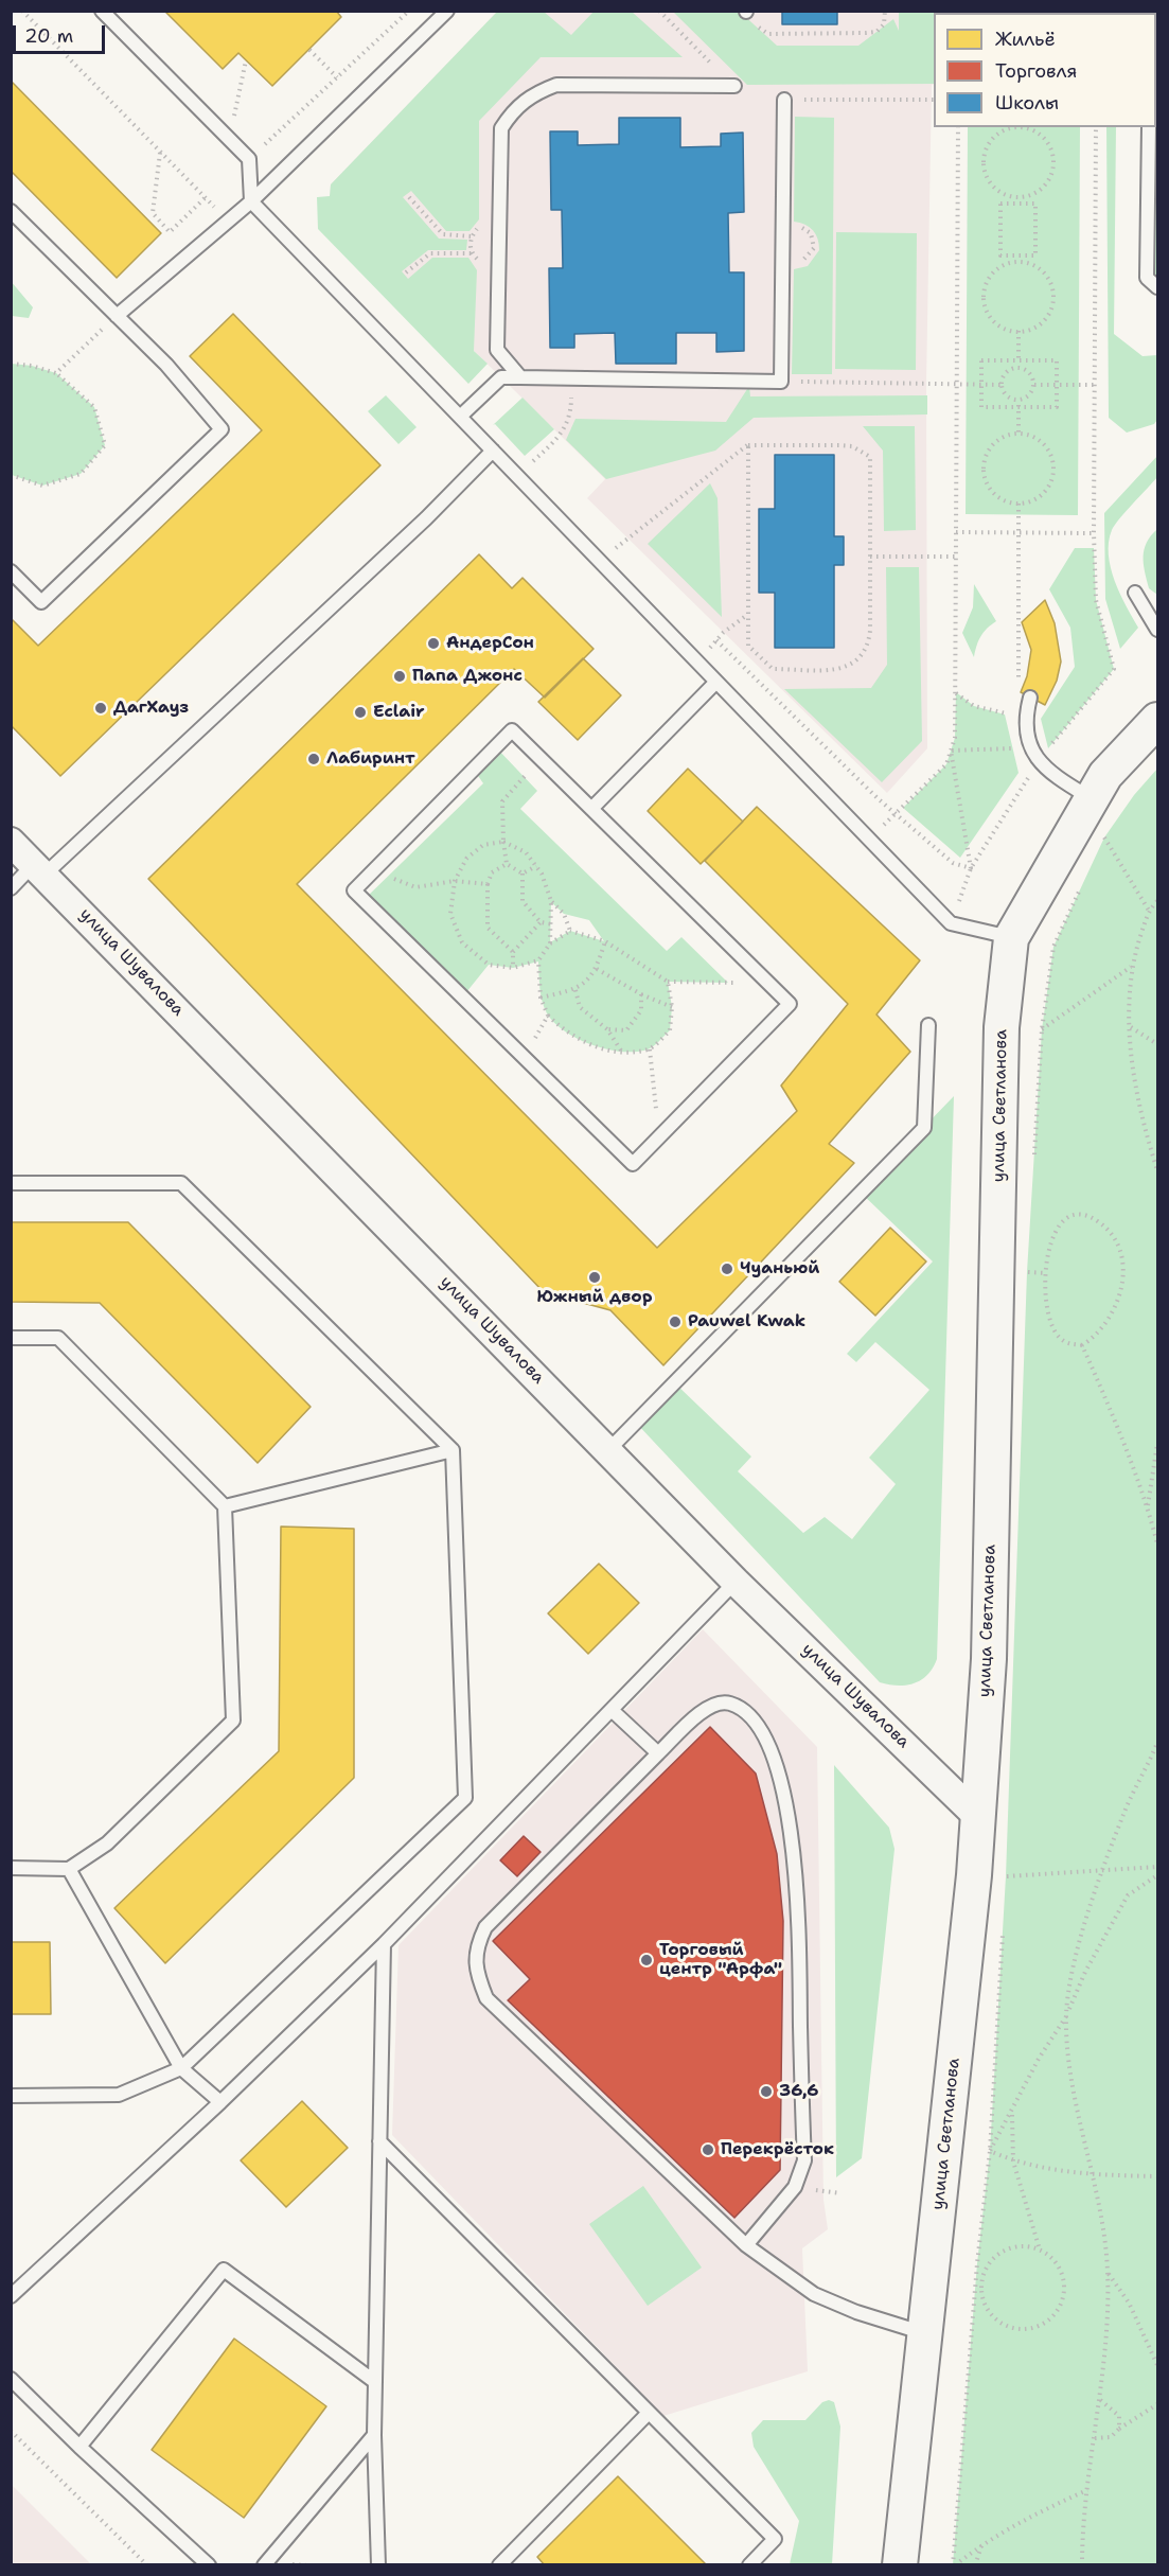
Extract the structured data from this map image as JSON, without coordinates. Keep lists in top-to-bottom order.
{
  "streets": {
    "street": ["улица Шувалова", "улица Светланова"]
  },
  "crossings": [
    ["улица Шувалова", "улица Светланова"]
  ],
  "places": [
    "АндерСон",
    "Папа Джонс",
    "ДагХауз",
    "Eclair",
    "Лабиринт",
    "Чуаньюй",
    "Южный двор",
    "Pauwel Kwak",
    "Торговый центр \"Арфа\"",
    "36,6",
    "Перекрёсток"
  ],
  "legend": ["Жильё", "Торговля", "Школы"],
  "scale_bar": "20 m"
}
